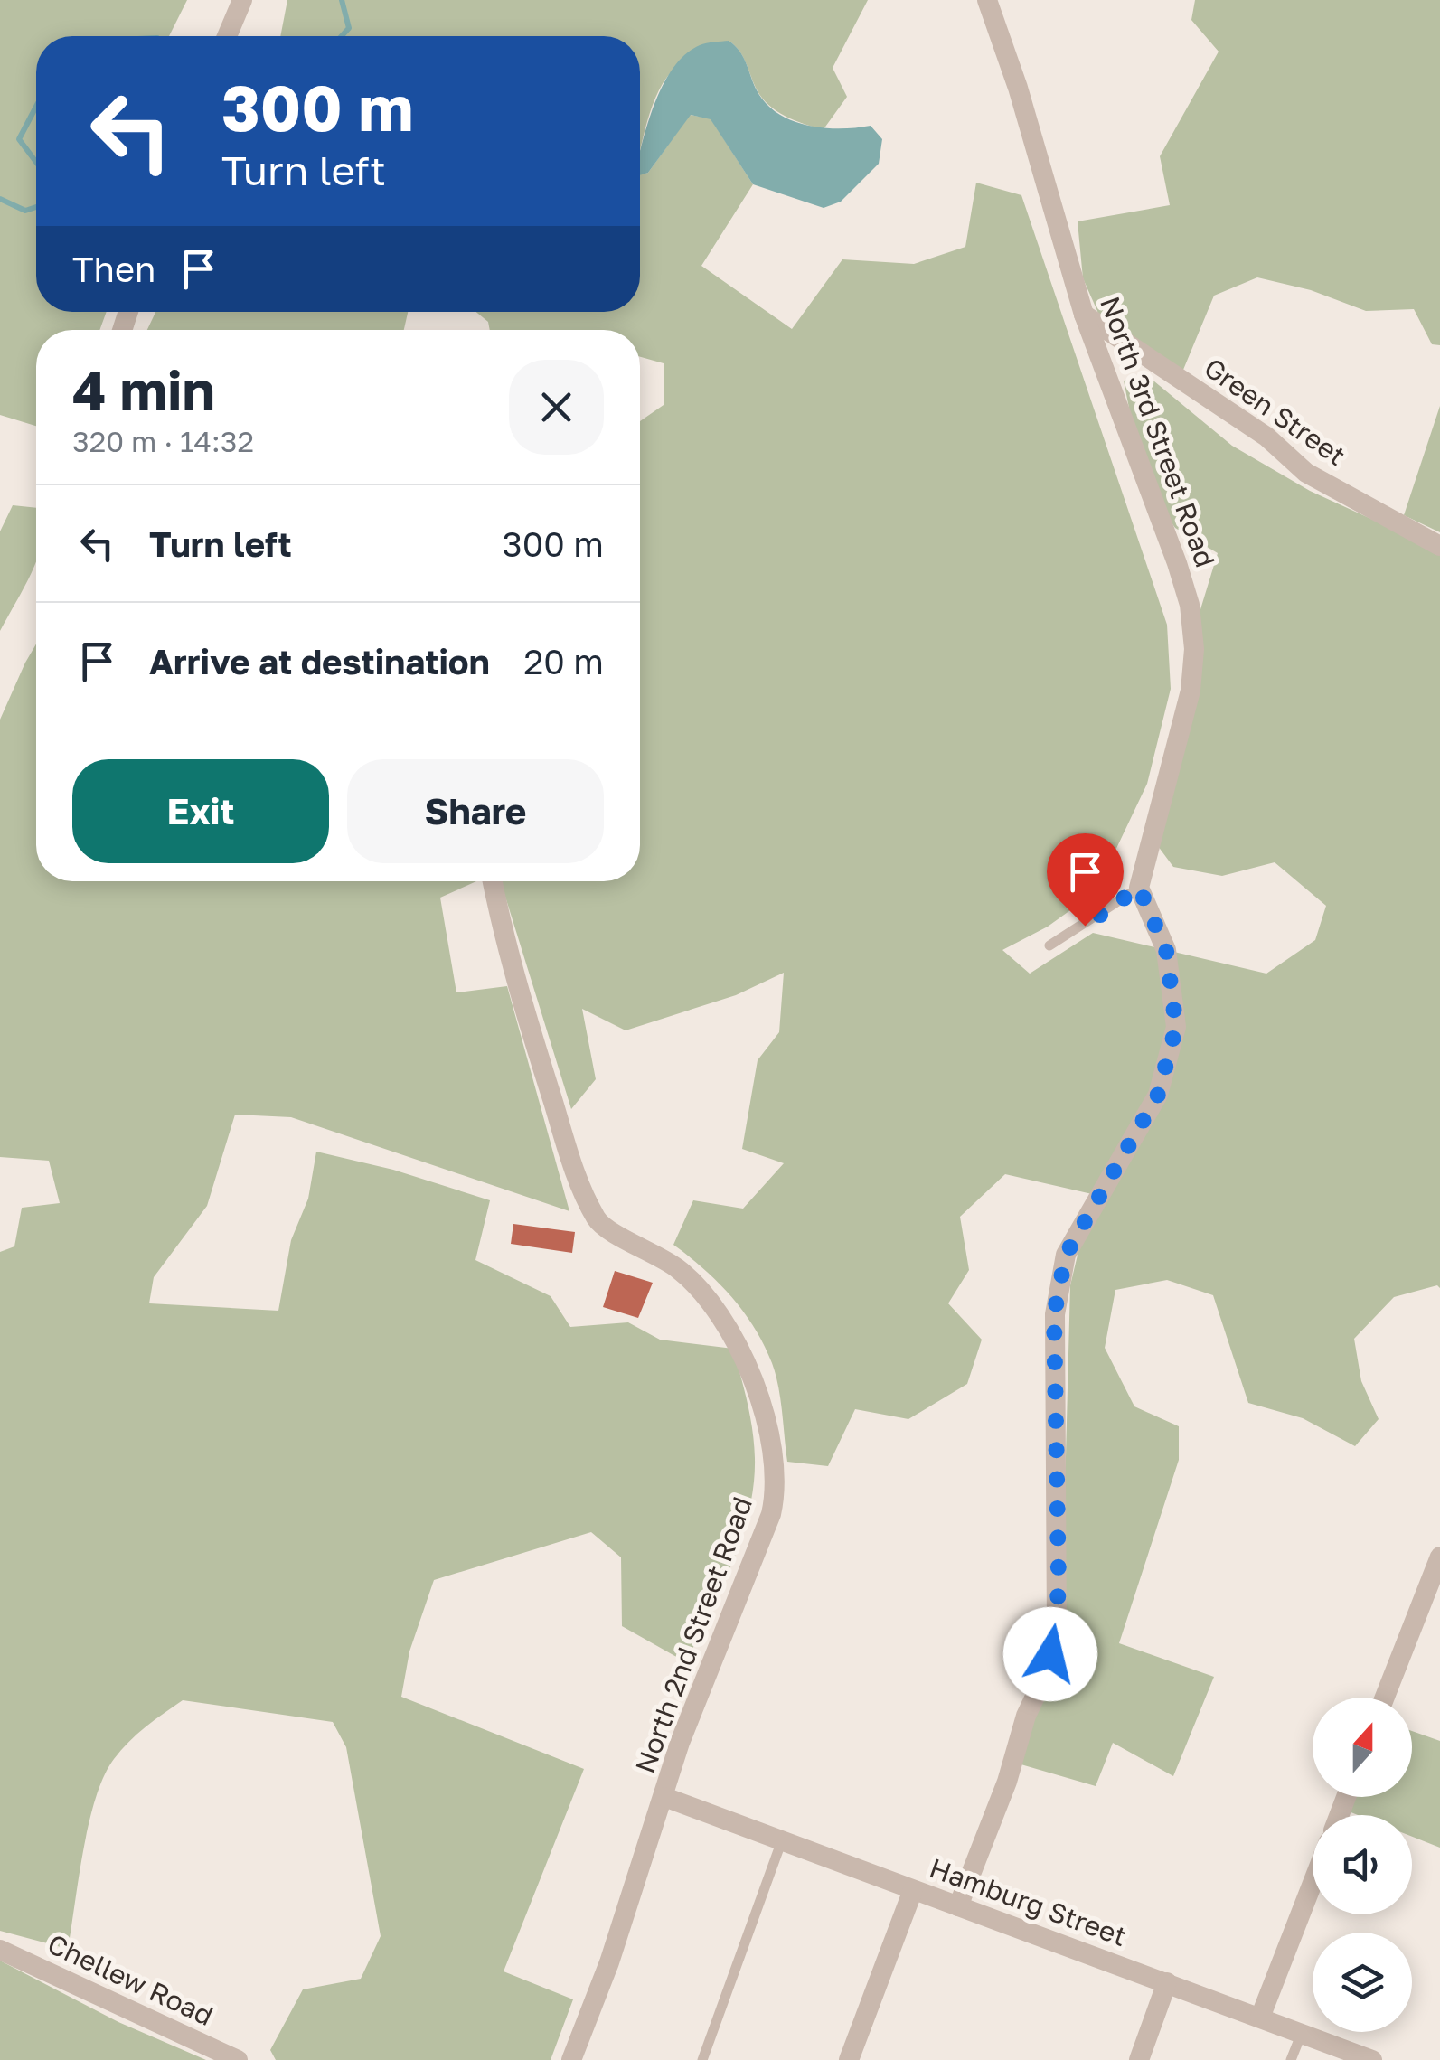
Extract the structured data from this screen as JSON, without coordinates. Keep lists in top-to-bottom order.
{
  "streets": {
    "street": [
      "Green Street",
      "North 3rd Street Road",
      "North 2nd Street Road",
      "Hamburg Street",
      "Chellew Road"
    ]
  },
  "crossings": [
    ["Green Street", "North 3rd Street Road"],
    ["North 2nd Street Road", "Hamburg Street"]
  ],
  "north": "top",
  "page": {
    "turn": ["300 m", "Turn left"],
    "then": "Then",
    "heading": ["4 min", "320 m · 14:32"],
    "list": [
      {
        "name": "Turn left",
        "value": "300 m"
      },
      {
        "name": "Arrive at destination",
        "value": "20 m"
      }
    ],
    "buttons": ["Exit", "Share"]
  }
}
